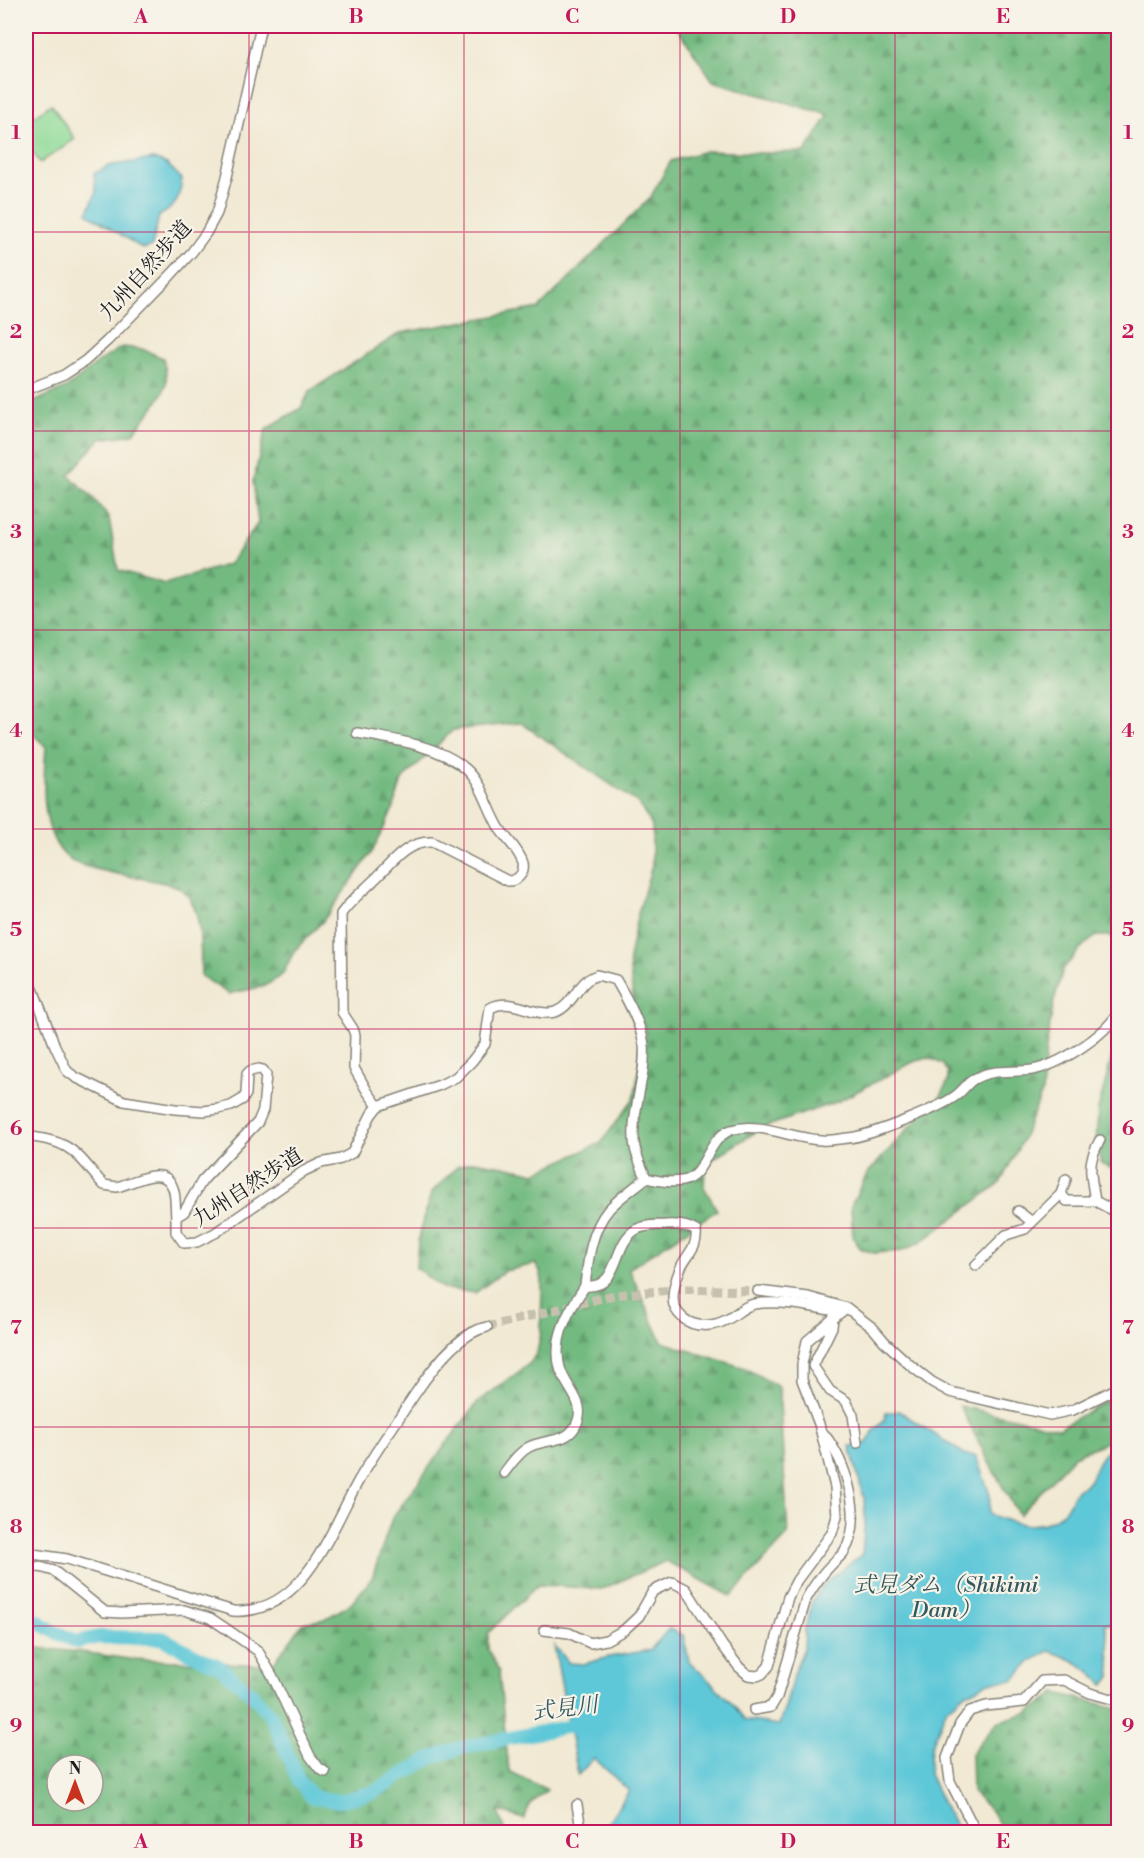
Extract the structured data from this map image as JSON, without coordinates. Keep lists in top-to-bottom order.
{
  "streets": {
    "street": ["九州自然歩道"]
  },
  "water": ["式見ダム（Shikimi Dam）", "式見川"],
  "north": "top",
  "grid": {
    "columns": [
      "A",
      "B",
      "C",
      "D",
      "E"
    ],
    "rows": [
      "1",
      "2",
      "3",
      "4",
      "5",
      "6",
      "7",
      "8",
      "9"
    ]
  }
}
